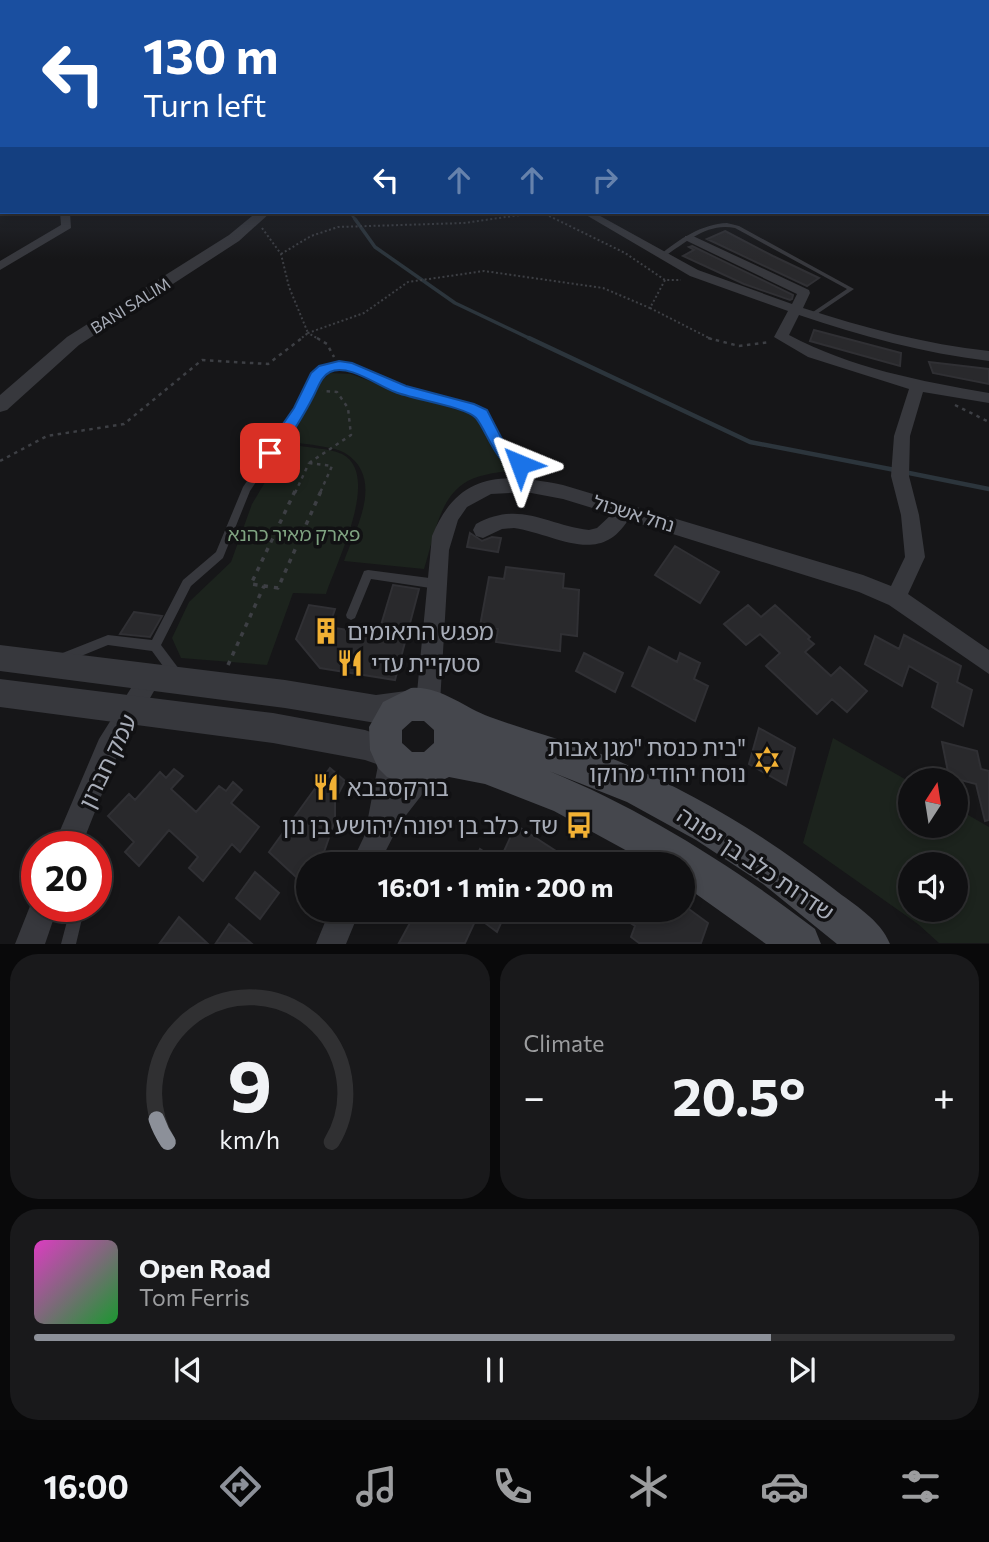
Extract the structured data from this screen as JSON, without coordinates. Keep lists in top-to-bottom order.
{
  "streets": {
    "main road": ["שדרות כלב בן יפונה"],
    "street": ["BANI SALIM", "נחל אשכול", "עמק חברון"]
  },
  "crossings": [
    ["נחל אשכול", "שדרות כלב בן יפונה"]
  ],
  "parks": ["פארק מאיר כהנא"],
  "places": {
    "building": ["מפגש התאומים"],
    "restaurant": ["סטקיית עדי", "בורקסבבא"],
    "synagogue": ["בית כנסת \"מגן אבות\" נוסח יהודי מרוקו"],
    "bus stop": ["שד. כלב בן יפונה/יהושע בן נון"]
  },
  "north": "top",
  "page": {
    "turn": ["130 m", "Turn left"],
    "limit": "20",
    "trip": "16:01 · 1 min · 200 m",
    "tile": "Climate",
    "heat": ["−", "20.5°", "+"],
    "song": ["Open Road", "Tom Ferris"],
    "tabs": "16:00",
    "gauge": ["9", "km/h"]
  }
}
